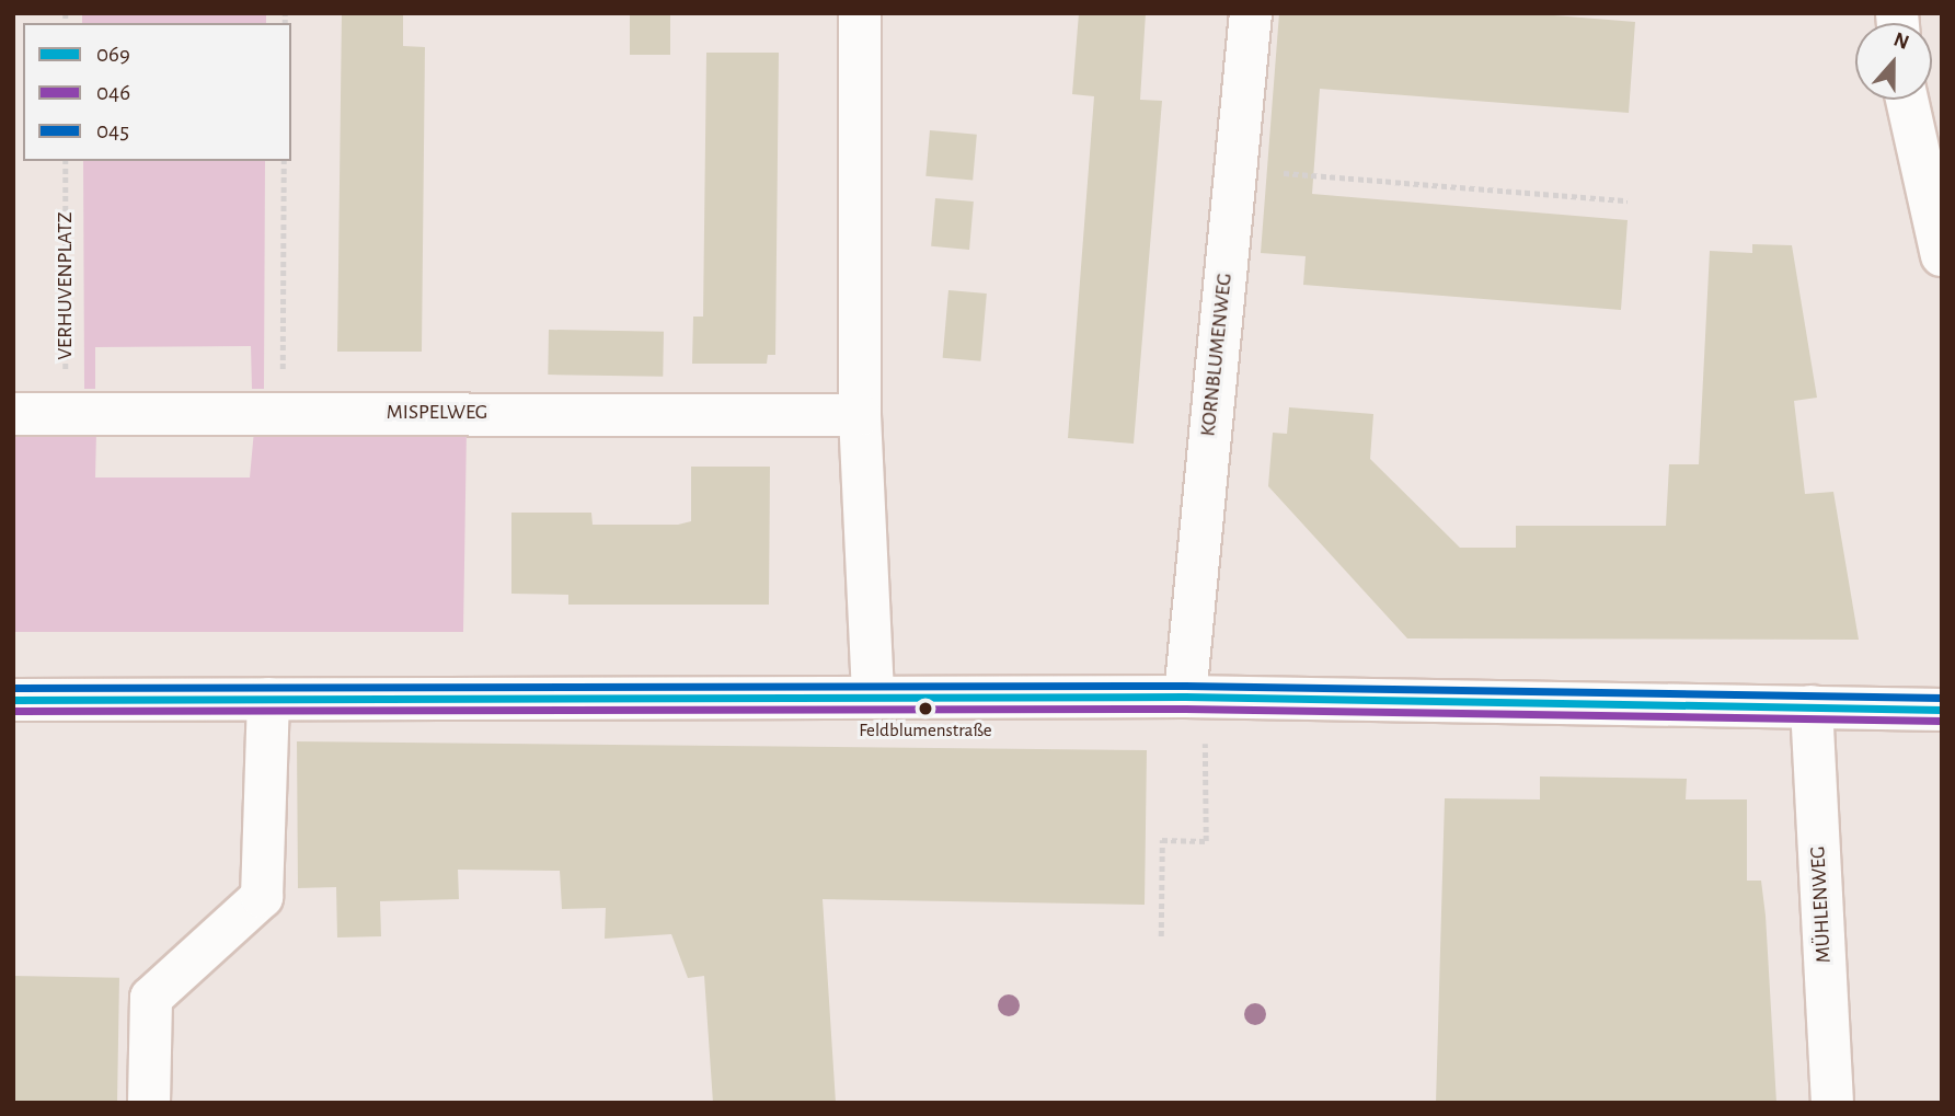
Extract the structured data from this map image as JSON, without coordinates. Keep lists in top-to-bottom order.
{
  "streets": {
    "street": ["KORNBLUMENWEG", "MISPELWEG", "MÜHLENWEG"],
    "path": ["VERHUVENPLATZ"]
  },
  "crossings": [
    ["VERHUVENPLATZ", "MISPELWEG"]
  ],
  "places": ["Feldblumenstraße"],
  "lines": ["transit line 045", "transit line 069", "transit line 046"],
  "legend": ["069", "046", "045"],
  "north": "top"
}
